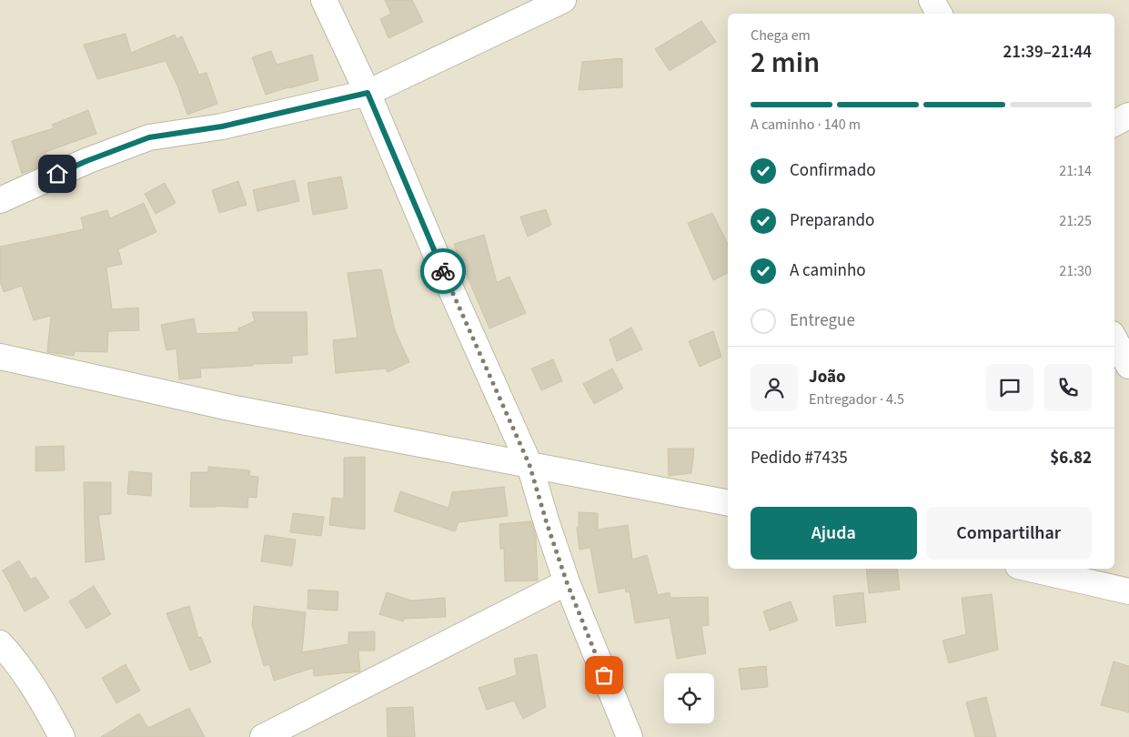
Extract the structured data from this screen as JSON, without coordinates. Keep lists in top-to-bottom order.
{
  "page": {
    "heading": ["2 min", "Chega em", "21:39–21:44"],
    "panel": [
      "João",
      "Entregador · 4.5",
      "Pedido #7435",
      "$6.82"
    ],
    "bar": "A caminho · 140 m",
    "list": [
      ["Confirmado", "21:14"],
      ["Preparando", "21:25"],
      ["A caminho", "21:30"],
      "Entregue"
    ],
    "buttons": ["Ajuda", "Compartilhar"]
  }
}
